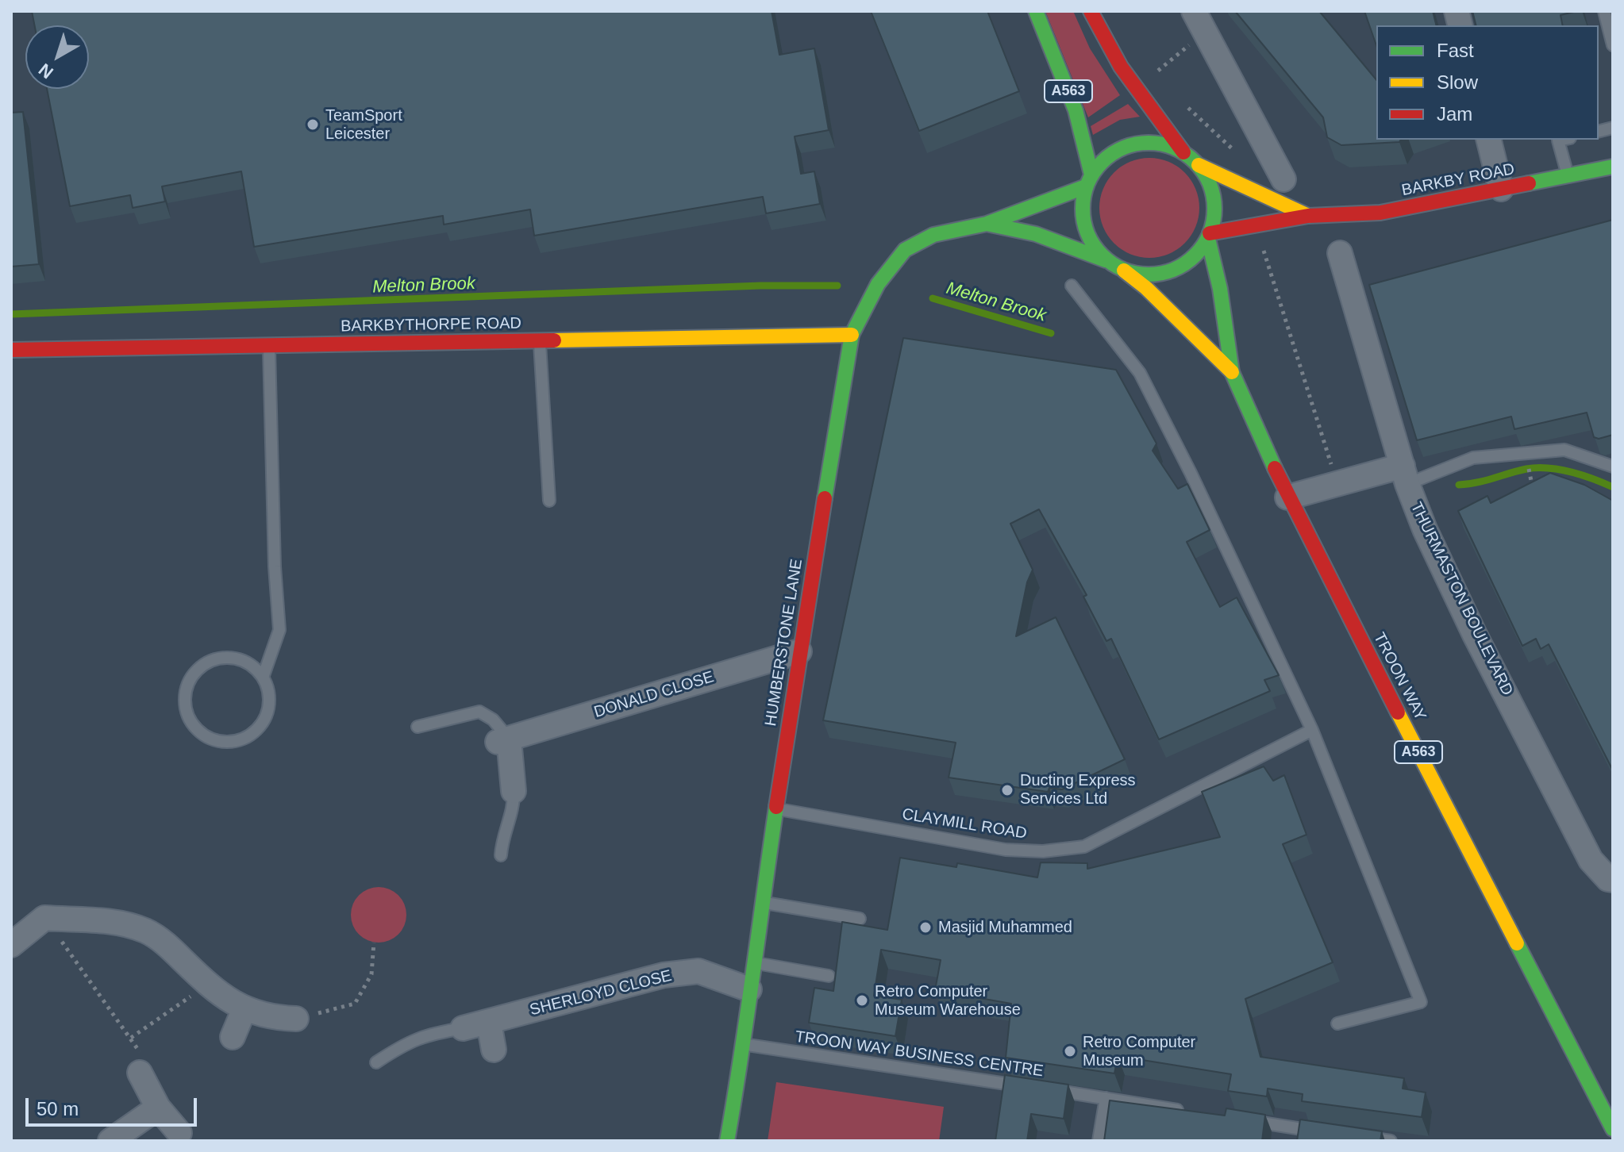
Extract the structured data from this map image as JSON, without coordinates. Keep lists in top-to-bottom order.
{
  "streets": {
    "main road": [
      "A563",
      "BARKBY ROAD",
      "BARKBYTHORPE ROAD",
      "HUMBERSTONE LANE",
      "TROON WAY"
    ],
    "street": ["THURMASTON BOULEVARD", "DONALD CLOSE", "SHERLOYD CLOSE"],
    "lane": ["CLAYMILL ROAD", "TROON WAY BUSINESS CENTRE"]
  },
  "crossings": [
    ["A563", "BARKBY ROAD"],
    ["A563", "HUMBERSTONE LANE"],
    ["A563", "TROON WAY"],
    ["BARKBY ROAD", "HUMBERSTONE LANE"],
    ["BARKBY ROAD", "TROON WAY"],
    ["BARKBYTHORPE ROAD", "HUMBERSTONE LANE"],
    ["HUMBERSTONE LANE", "TROON WAY"],
    ["HUMBERSTONE LANE", "DONALD CLOSE"],
    ["HUMBERSTONE LANE", "CLAYMILL ROAD"],
    ["HUMBERSTONE LANE", "SHERLOYD CLOSE"],
    ["HUMBERSTONE LANE", "TROON WAY BUSINESS CENTRE"]
  ],
  "water": ["Melton Brook"],
  "places": [
    "TeamSport Leicester",
    "Ducting Express Services Ltd",
    "Masjid Muhammed",
    "Retro Computer Museum Warehouse",
    "Retro Computer Museum"
  ],
  "legend": ["Fast", "Slow", "Jam"],
  "scale_bar": "50 m",
  "north": "bottom left"
}
